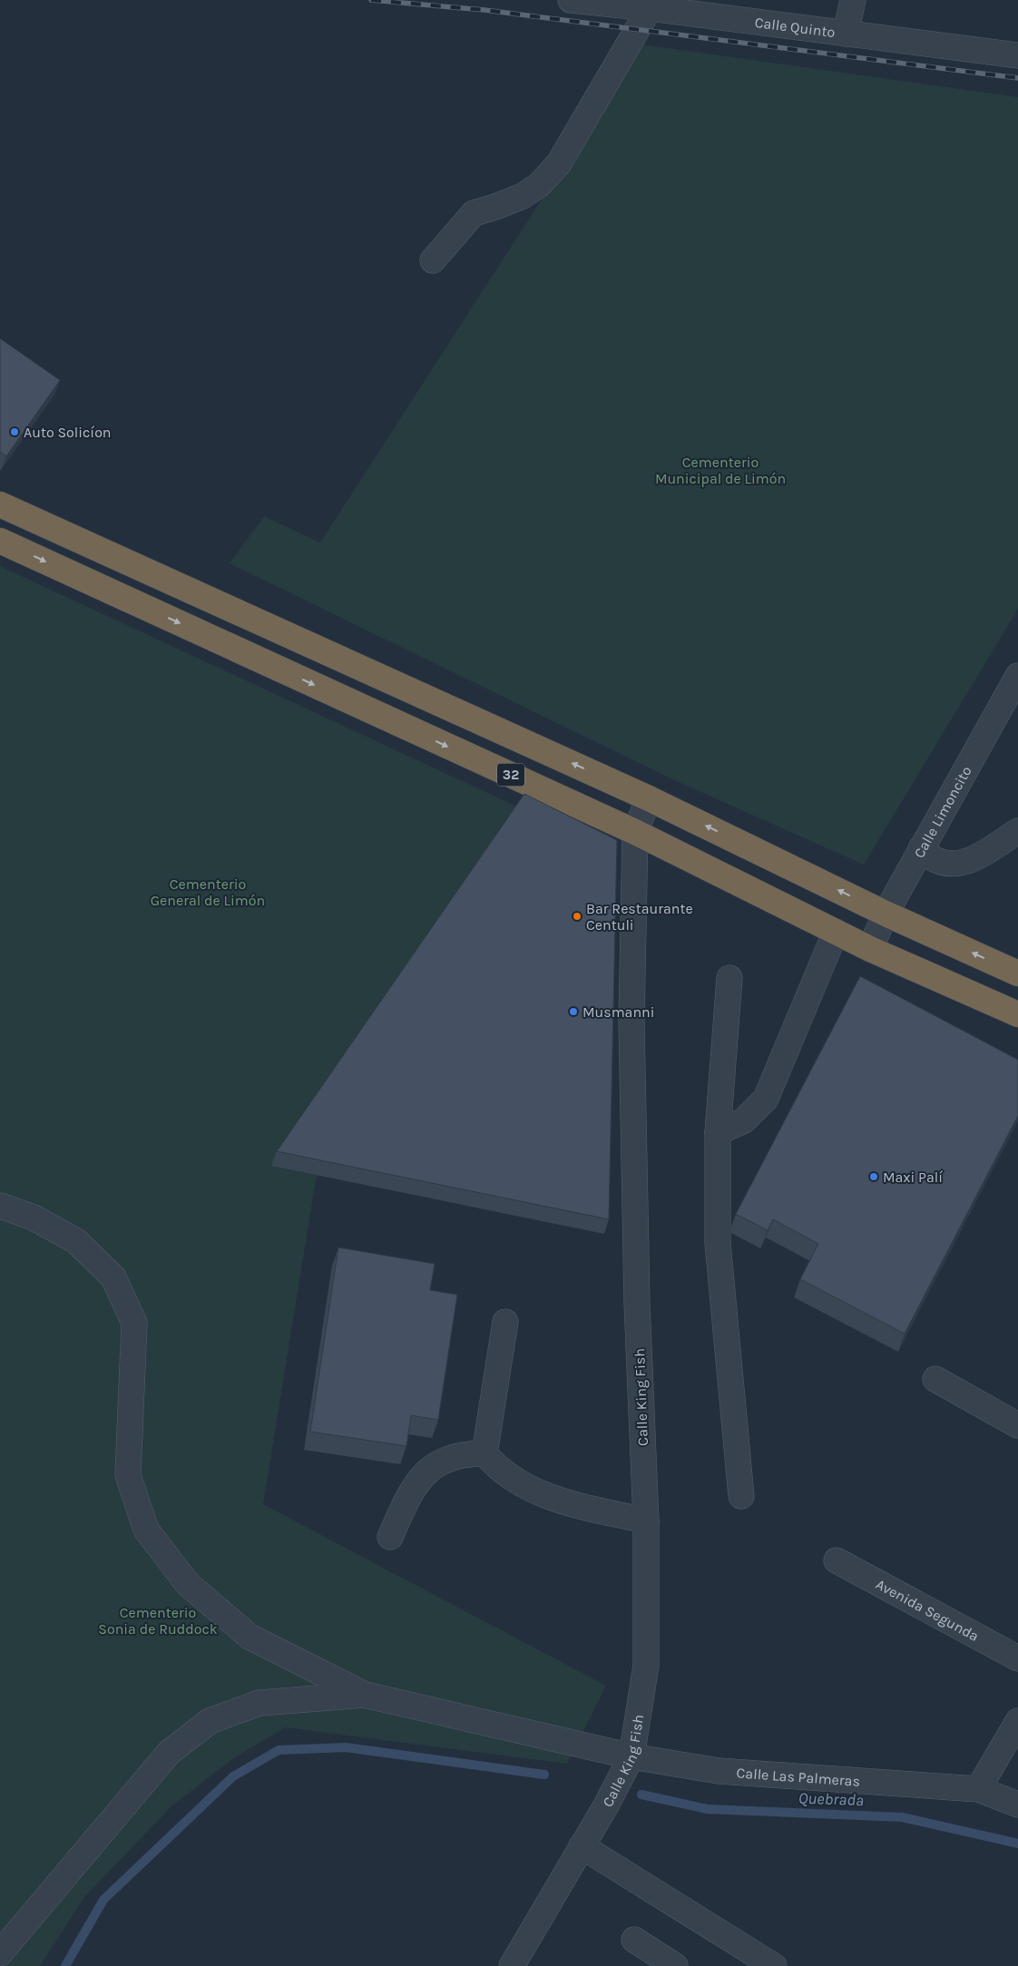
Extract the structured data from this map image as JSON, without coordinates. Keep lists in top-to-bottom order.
{
  "streets": {
    "highway": ["32"],
    "street": [
      "Calle Quinto",
      "Calle Limoncito",
      "Calle King Fish",
      "Avenida Segunda",
      "Calle Las Palmeras"
    ]
  },
  "crossings": [
    ["32", "Calle Limoncito"],
    ["32", "Calle King Fish"],
    ["Calle King Fish", "Calle Las Palmeras"]
  ],
  "water": ["Quebrada"],
  "parks": ["Cementerio Municipal de Limón", "Cementerio General de Limón", "Cementerio Sonia de Ruddock"],
  "places": [
    "Auto Solicíon",
    "Bar Restaurante Centuli",
    "Musmanni",
    "Maxi Palí"
  ]
}
